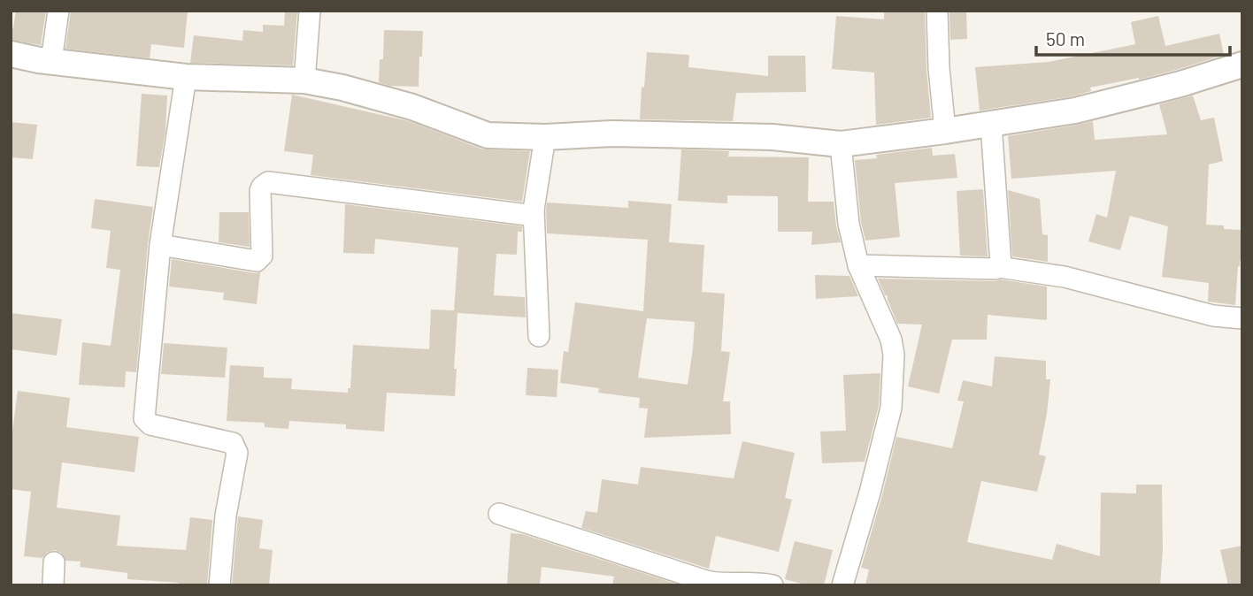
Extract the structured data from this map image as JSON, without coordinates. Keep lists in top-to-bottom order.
{
  "scale_bar": "50 m"
}
